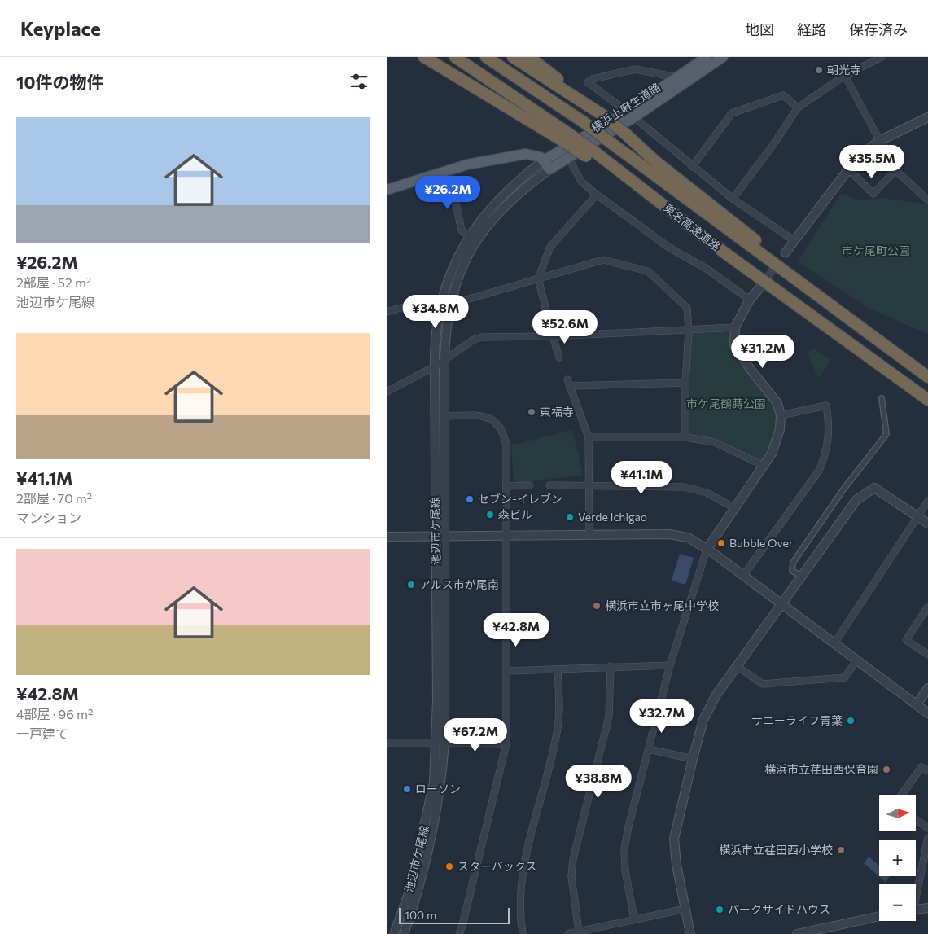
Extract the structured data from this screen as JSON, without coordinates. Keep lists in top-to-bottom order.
{
  "streets": {
    "highway": ["東名高速道路"],
    "main road": ["横浜上麻生道路"],
    "street": ["池辺市ケ尾線"]
  },
  "crossings": [
    ["横浜上麻生道路", "池辺市ケ尾線"]
  ],
  "parks": ["市ケ尾町公園", "市ケ尾鶴蒔公園"],
  "places": [
    "朝光寺",
    "東福寺",
    "セブン-イレブン",
    "森ビル",
    "Verde Ichigao",
    "Bubble Over",
    "アルス市が尾南",
    "横浜市立市ヶ尾中学校",
    "サニーライフ青葉",
    "横浜市立荏田西保育園",
    "ローソン",
    "横浜市立荏田西小学校",
    "スターバックス",
    "パークサイドハウス"
  ],
  "scale_bar": "100 m",
  "north": "right",
  "page": {
    "header": "Keyplace",
    "nav": ["地図", "経路", "保存済み"],
    "heading": "10件の物件",
    "list": [
      {
        "name": "¥26.2M",
        "note": "2部屋 · 52 m² · 池辺市ケ尾線"
      },
      {
        "name": "¥41.1M",
        "note": "2部屋 · 70 m² · マンション"
      },
      {
        "name": "¥42.8M",
        "note": "4部屋 · 96 m² · 一戸建て"
      }
    ],
    "price": [
      "¥35.5M",
      "¥26.2M",
      "¥34.8M",
      "¥52.6M",
      "¥31.2M",
      "¥41.1M",
      "¥42.8M",
      "¥32.7M",
      "¥67.2M",
      "¥38.8M"
    ],
    "map_buttons": ["+", "−"],
    "scale": "100 m"
  }
}
